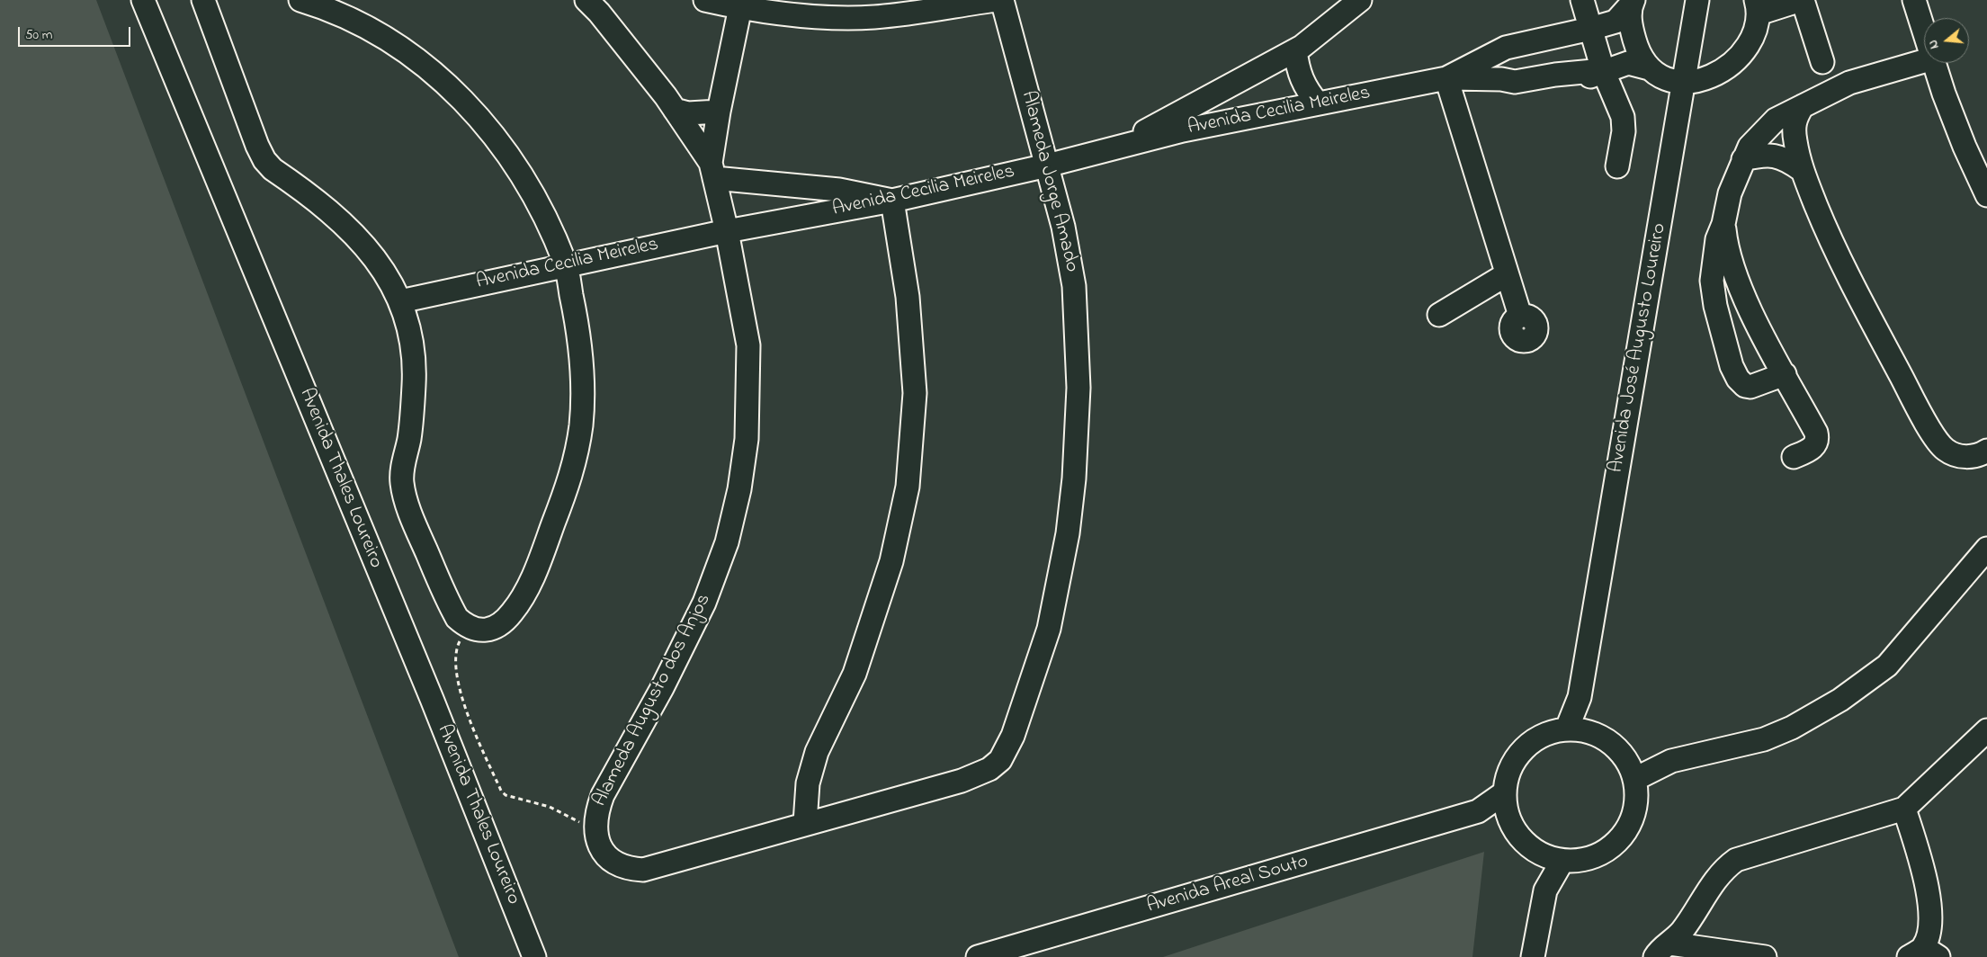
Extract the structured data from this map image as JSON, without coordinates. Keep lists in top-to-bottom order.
{
  "streets": {
    "street": [
      "Avenida Cecilia Meireles",
      "Alameda Jorge Amado",
      "Avenida José Augusto Loureiro",
      "Avenida Thales Loureiro",
      "Alameda Augusto dos Anjos",
      "Avenida Areal Souto"
    ]
  },
  "crossings": [
    ["Avenida Cecilia Meireles", "Alameda Jorge Amado"],
    ["Avenida Cecilia Meireles", "Alameda Augusto dos Anjos"],
    ["Alameda Jorge Amado", "Alameda Augusto dos Anjos"],
    ["Avenida José Augusto Loureiro", "Avenida Areal Souto"]
  ],
  "scale_bar": "50 m",
  "north": "left"
}
